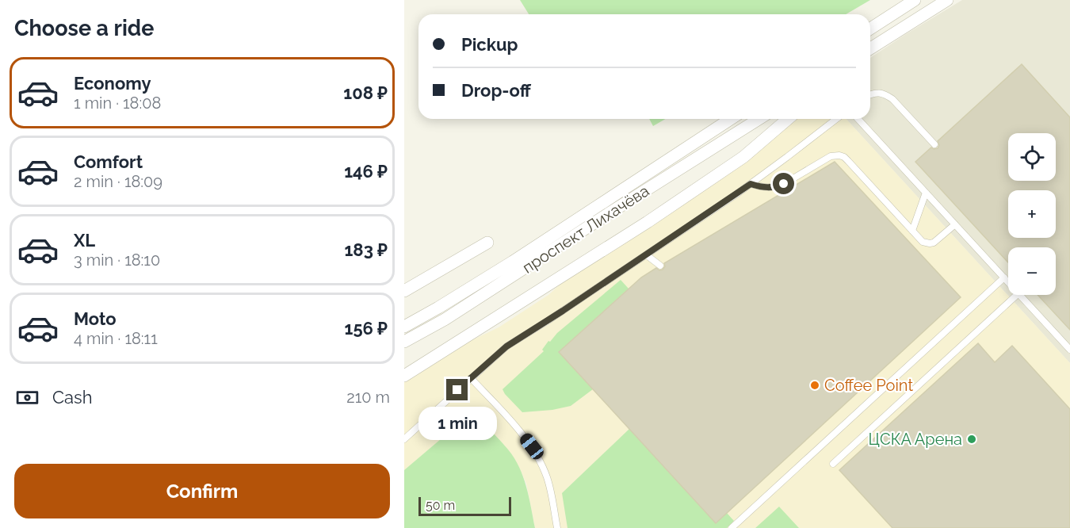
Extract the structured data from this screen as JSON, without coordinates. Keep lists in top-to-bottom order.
{
  "streets": {
    "street": ["проспект Лихачёва"]
  },
  "places": ["Coffee Point", "ЦСКА Арена"],
  "scale_bar": "50 m",
  "page": {
    "heading": "Choose a ride",
    "banner": ["Pickup", "Drop-off"],
    "list": [
      {
        "name": "Economy",
        "note": "1 min · 18:08",
        "value": "108 ₽"
      },
      {
        "name": "Comfort",
        "note": "2 min · 18:09",
        "value": "146 ₽"
      },
      {
        "name": "XL",
        "note": "3 min · 18:10",
        "value": "183 ₽"
      },
      {
        "name": "Moto",
        "note": "4 min · 18:11",
        "value": "156 ₽"
      }
    ],
    "map_buttons": ["+", "−"],
    "pay": ["Cash", "210 m"],
    "bubble": "1 min",
    "buttons": "Confirm",
    "scale": "50 m"
  }
}
